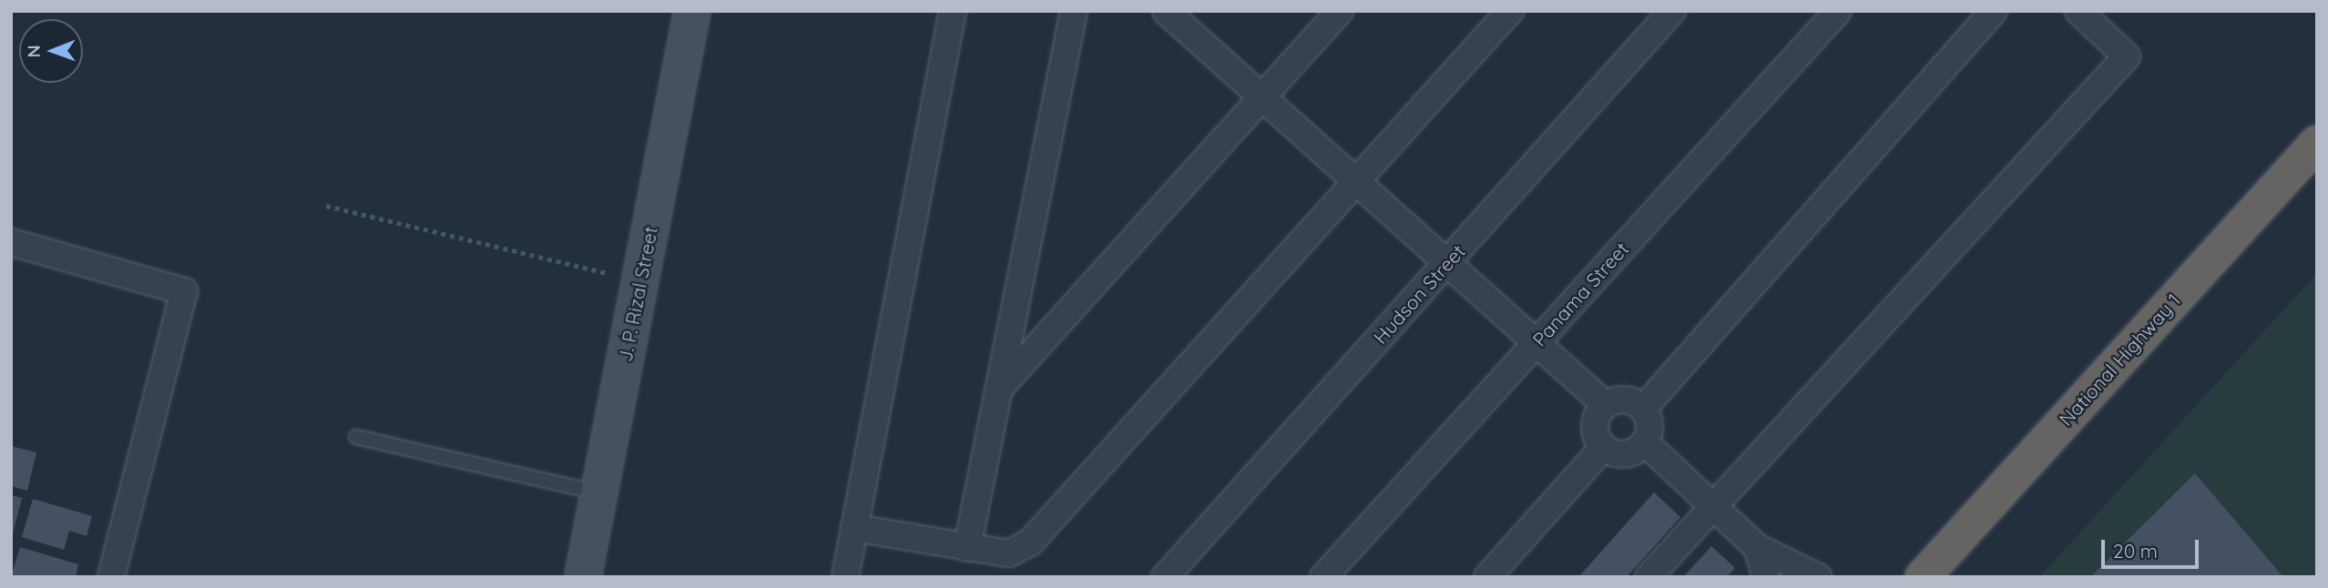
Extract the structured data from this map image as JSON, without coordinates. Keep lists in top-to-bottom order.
{
  "streets": {
    "highway": ["National Highway 1"],
    "main road": ["J. P. Rizal Street"],
    "street": ["Hudson Street", "Panama Street"]
  },
  "scale_bar": "20 m",
  "north": "left"
}
